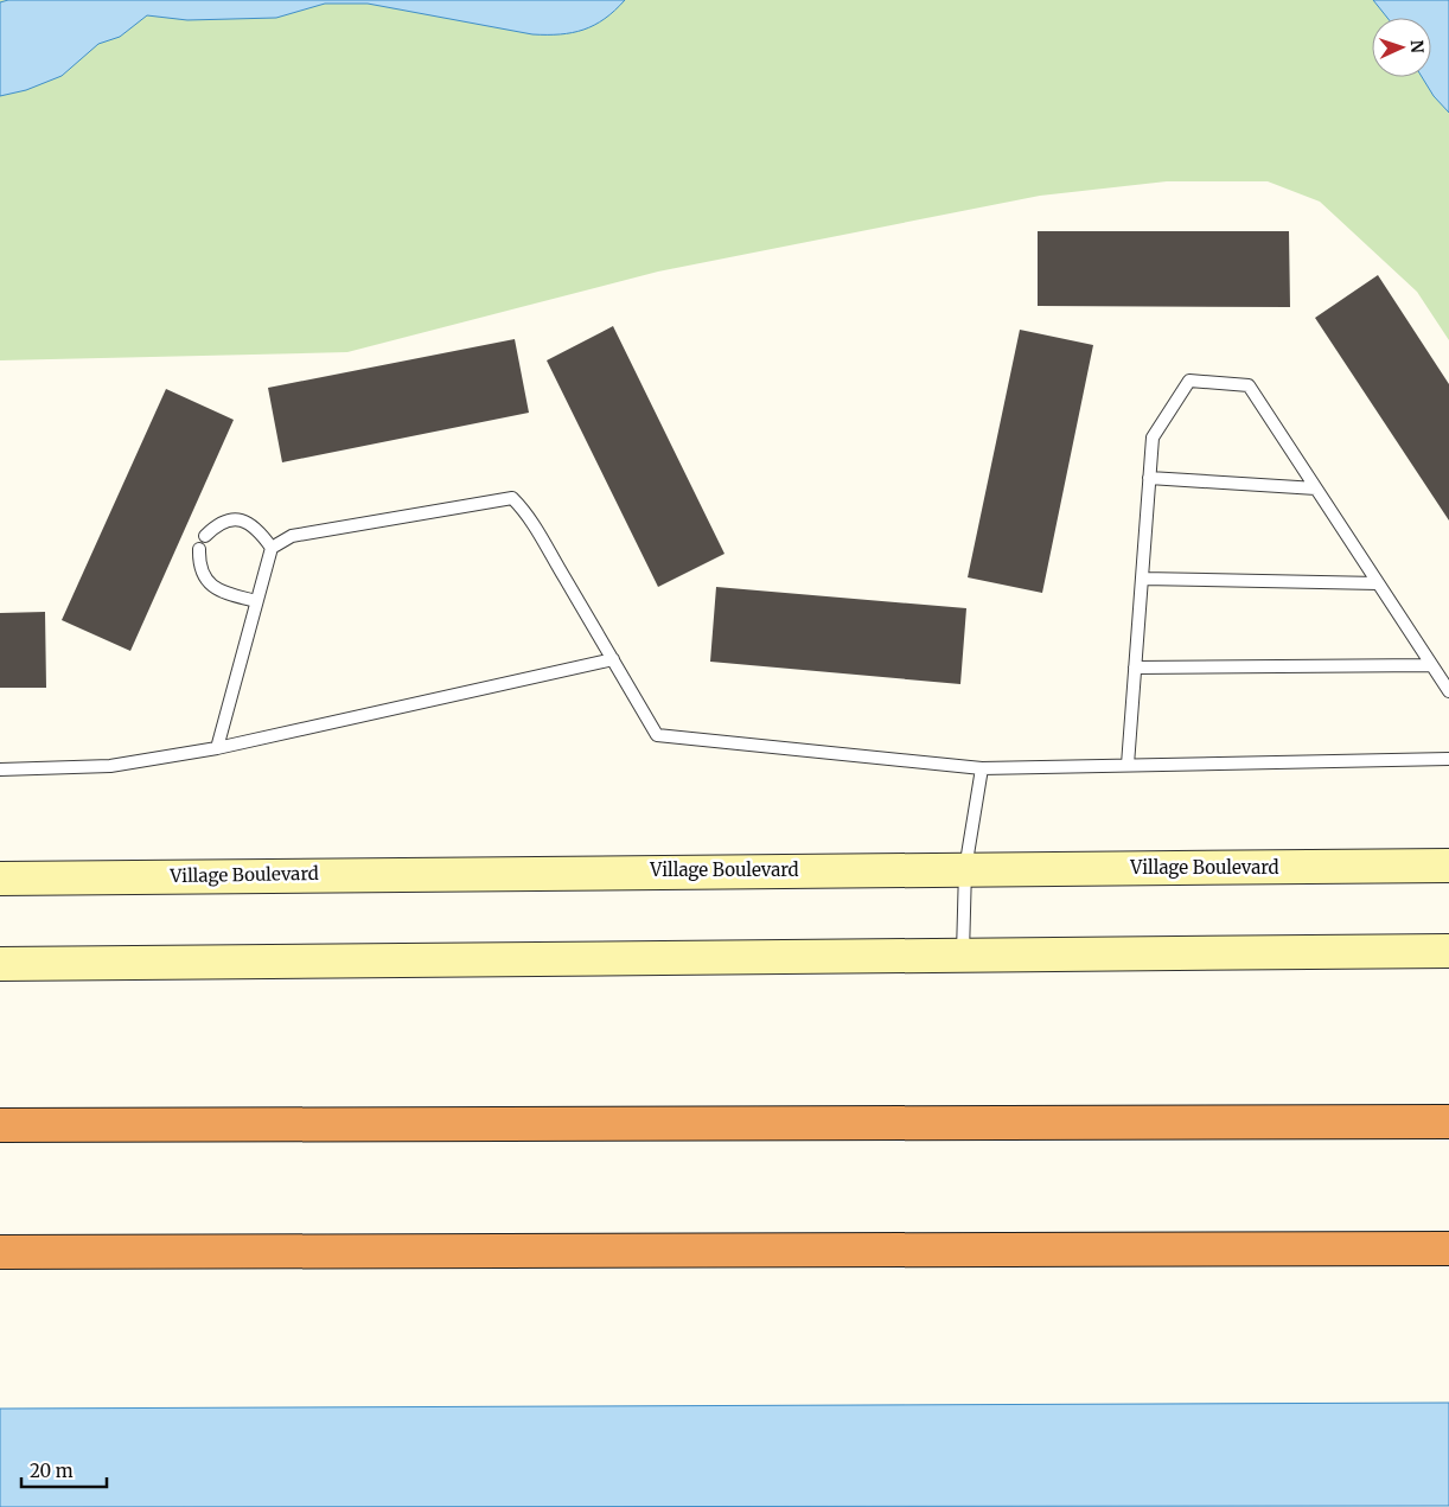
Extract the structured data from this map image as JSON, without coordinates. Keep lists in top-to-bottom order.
{
  "streets": {
    "street": ["Village Boulevard"]
  },
  "scale_bar": "20 m",
  "north": "right"
}
